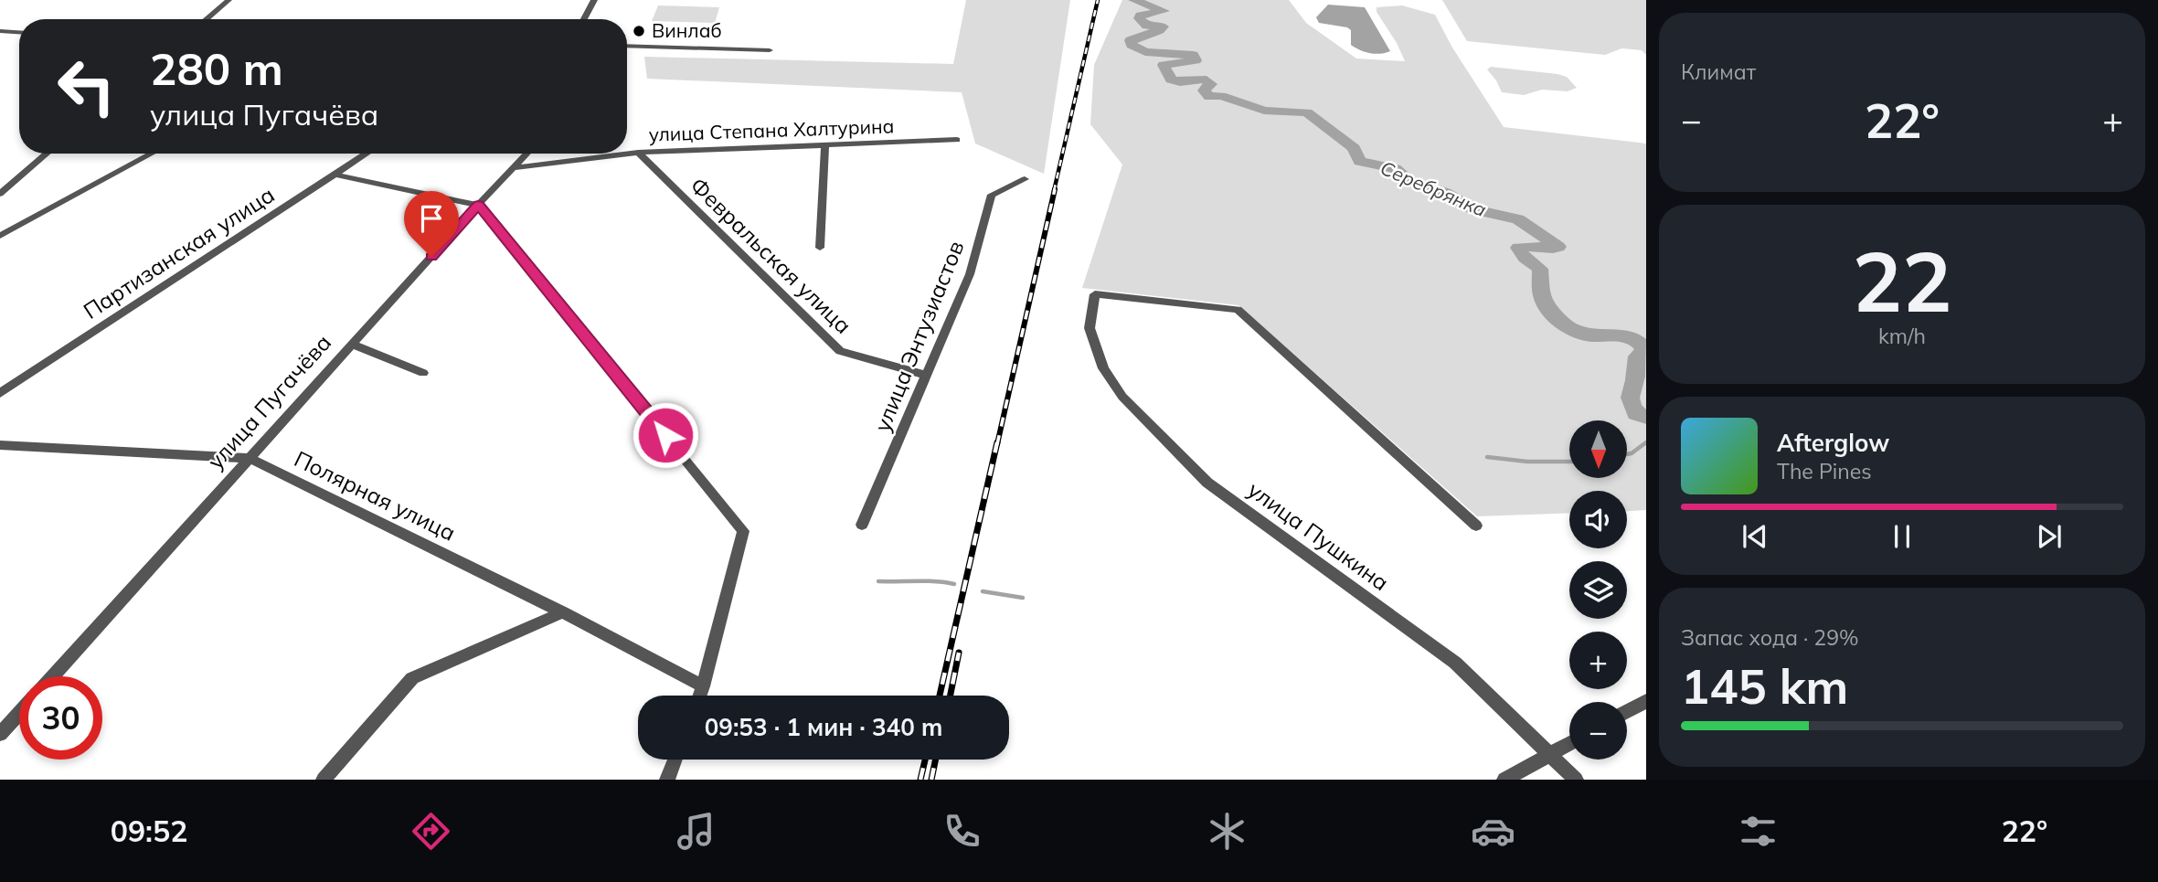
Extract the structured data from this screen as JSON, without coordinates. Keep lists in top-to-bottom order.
{
  "streets": {
    "street": [
      "улица Степана Халтурина",
      "Партизанская улица",
      "Февральская улица",
      "улица Энтузиастов",
      "улица Пугачёва",
      "Полярная улица",
      "улица Пушкина"
    ]
  },
  "crossings": [
    ["улица Степана Халтурина", "Февральская улица"],
    ["улица Степана Халтурина", "улица Пугачёва"],
    ["Февральская улица", "улица Энтузиастов"],
    ["улица Пугачёва", "Полярная улица"]
  ],
  "water": ["Серебрянка"],
  "places": ["Винлаб"],
  "north": "bottom",
  "page": {
    "tile": [
      "Климат",
      ["22", "km/h"],
      ["Запас хода · 29%", "145 km"]
    ],
    "turn": ["280 m", "улица Пугачёва"],
    "heat": ["−", "22°", "+"],
    "song": ["Afterglow", "The Pines"],
    "map_buttons": ["+", "−"],
    "limit": "30",
    "trip": "09:53 · 1 мин · 340 m",
    "tabs": ["09:52", "22°"]
  }
}
